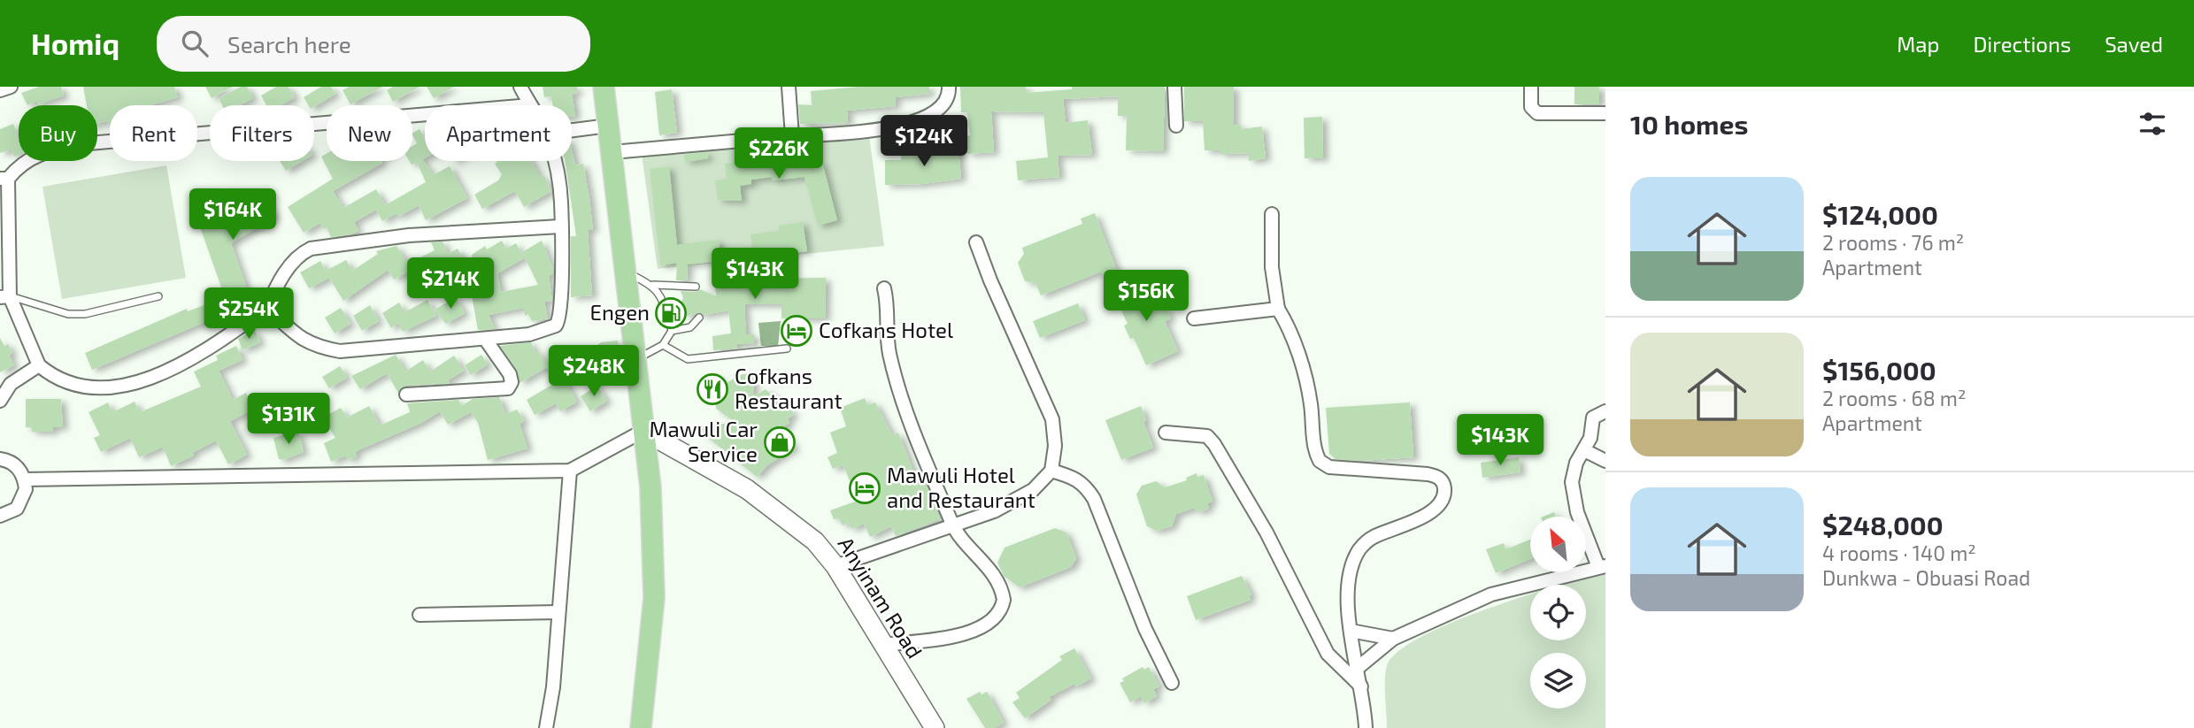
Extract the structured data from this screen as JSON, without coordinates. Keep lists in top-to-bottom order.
{
  "streets": {
    "street": ["Anyinam Road"]
  },
  "places": {
    "fuel station": ["Engen"],
    "hotel": ["Cofkans Hotel", "Mawuli Hotel and Restaurant"],
    "restaurant": ["Cofkans Restaurant"],
    "shop": ["Mawuli Car Service"]
  },
  "north": "top left",
  "page": {
    "header": "Homiq",
    "search": "Search here",
    "nav": ["Map", "Directions", "Saved"],
    "heading": "10 homes",
    "chip": [
      "Buy",
      "Rent",
      "Filters",
      "New",
      "Apartment"
    ],
    "price": [
      "$124K",
      "$226K",
      "$164K",
      "$143K",
      "$214K",
      "$156K",
      "$254K",
      "$248K",
      "$131K",
      "$143K"
    ],
    "list": [
      {
        "name": "$124,000",
        "note": "2 rooms · 76 m² · Apartment"
      },
      {
        "name": "$156,000",
        "note": "2 rooms · 68 m² · Apartment"
      },
      {
        "name": "$248,000",
        "note": "4 rooms · 140 m² · Dunkwa - Obuasi Road"
      }
    ]
  }
}
